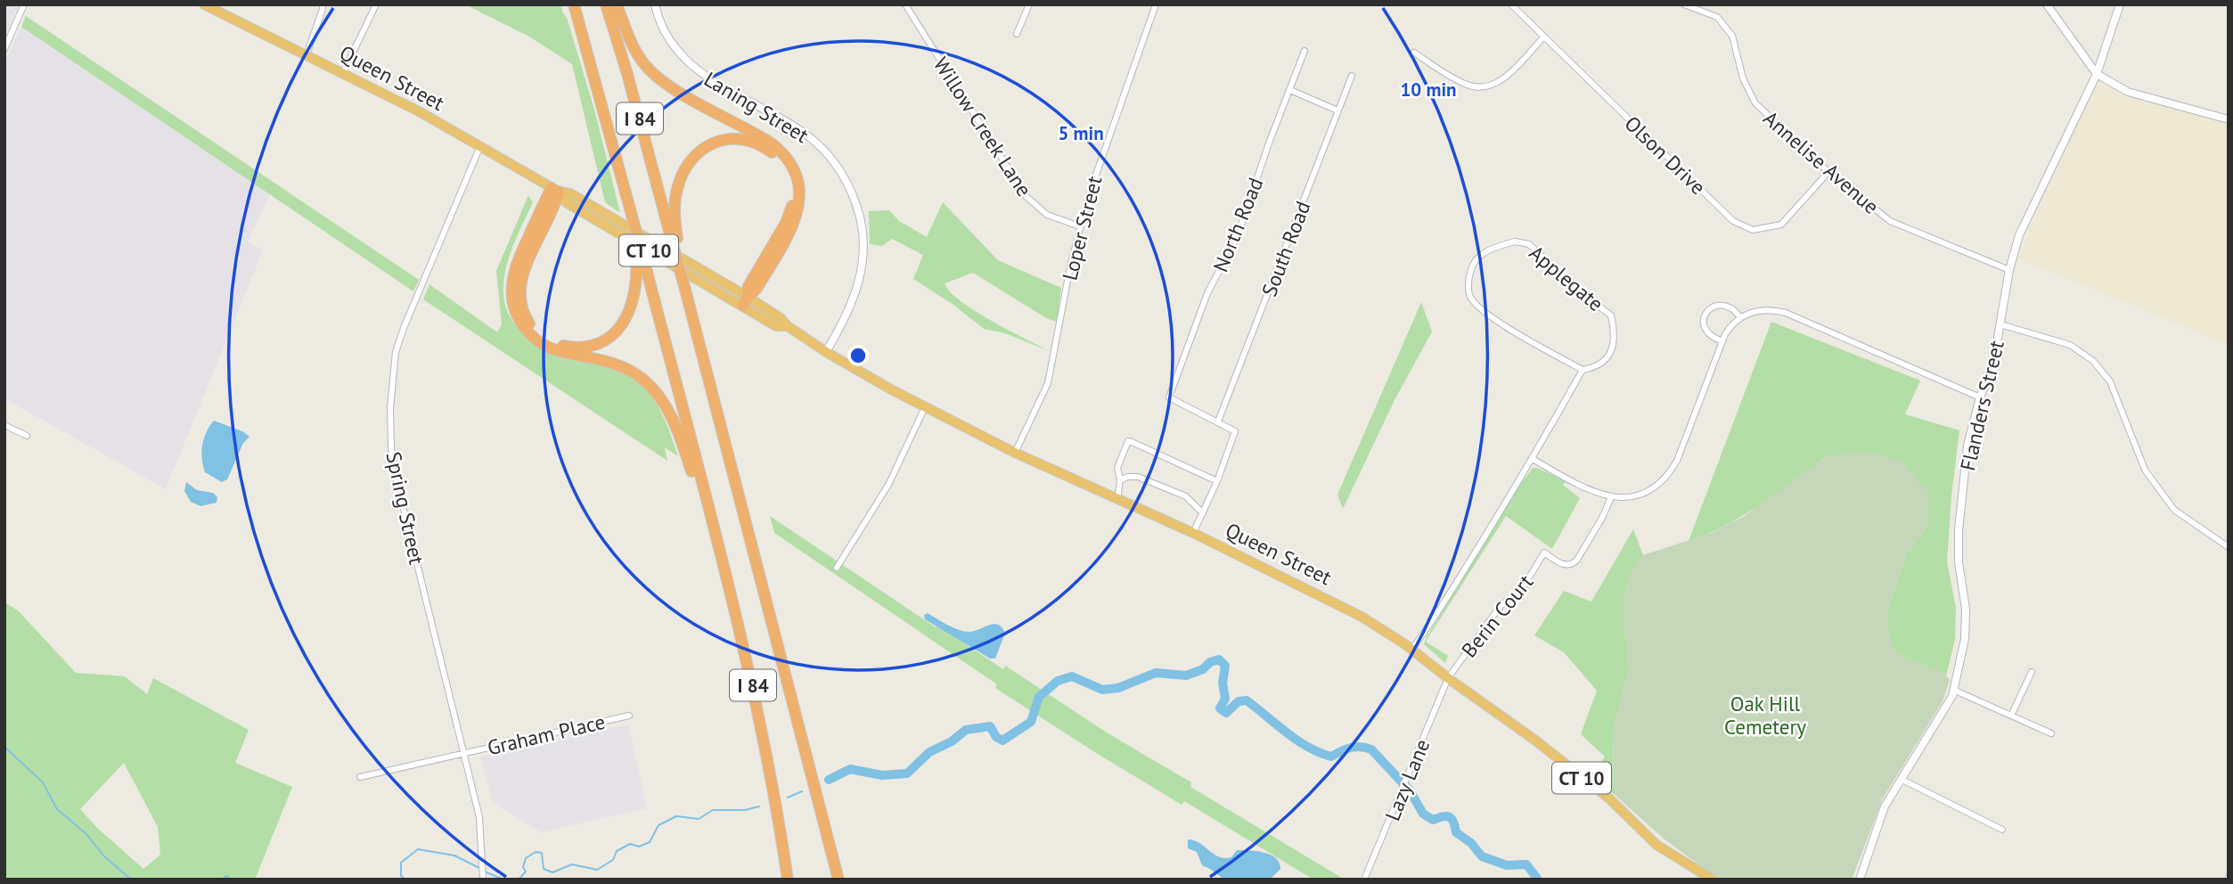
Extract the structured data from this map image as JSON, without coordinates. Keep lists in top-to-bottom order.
{
  "streets": {
    "highway": ["Queen Street", "I 84", "CT 10"],
    "street": [
      "Laning Street",
      "Willow Creek Lane",
      "Olson Drive",
      "Annelise Avenue",
      "North Road",
      "Loper Street",
      "South Road",
      "Applegate",
      "Flanders Street",
      "Spring Street",
      "Berin Court",
      "Graham Place",
      "Lazy Lane"
    ]
  },
  "crossings": [
    ["Queen Street", "Laning Street"],
    ["Queen Street", "Loper Street"],
    ["Queen Street", "Applegate"],
    ["Queen Street", "Spring Street"],
    ["Queen Street", "Berin Court"],
    ["Queen Street", "Lazy Lane"],
    ["Willow Creek Lane", "Loper Street"],
    ["Olson Drive", "Annelise Avenue"],
    ["Annelise Avenue", "Flanders Street"],
    ["North Road", "South Road"],
    ["Spring Street", "Graham Place"],
    ["Berin Court", "Lazy Lane"]
  ],
  "parks": ["Oak Hill Cemetery"],
  "rings": ["10 min", "5 min"]
}
